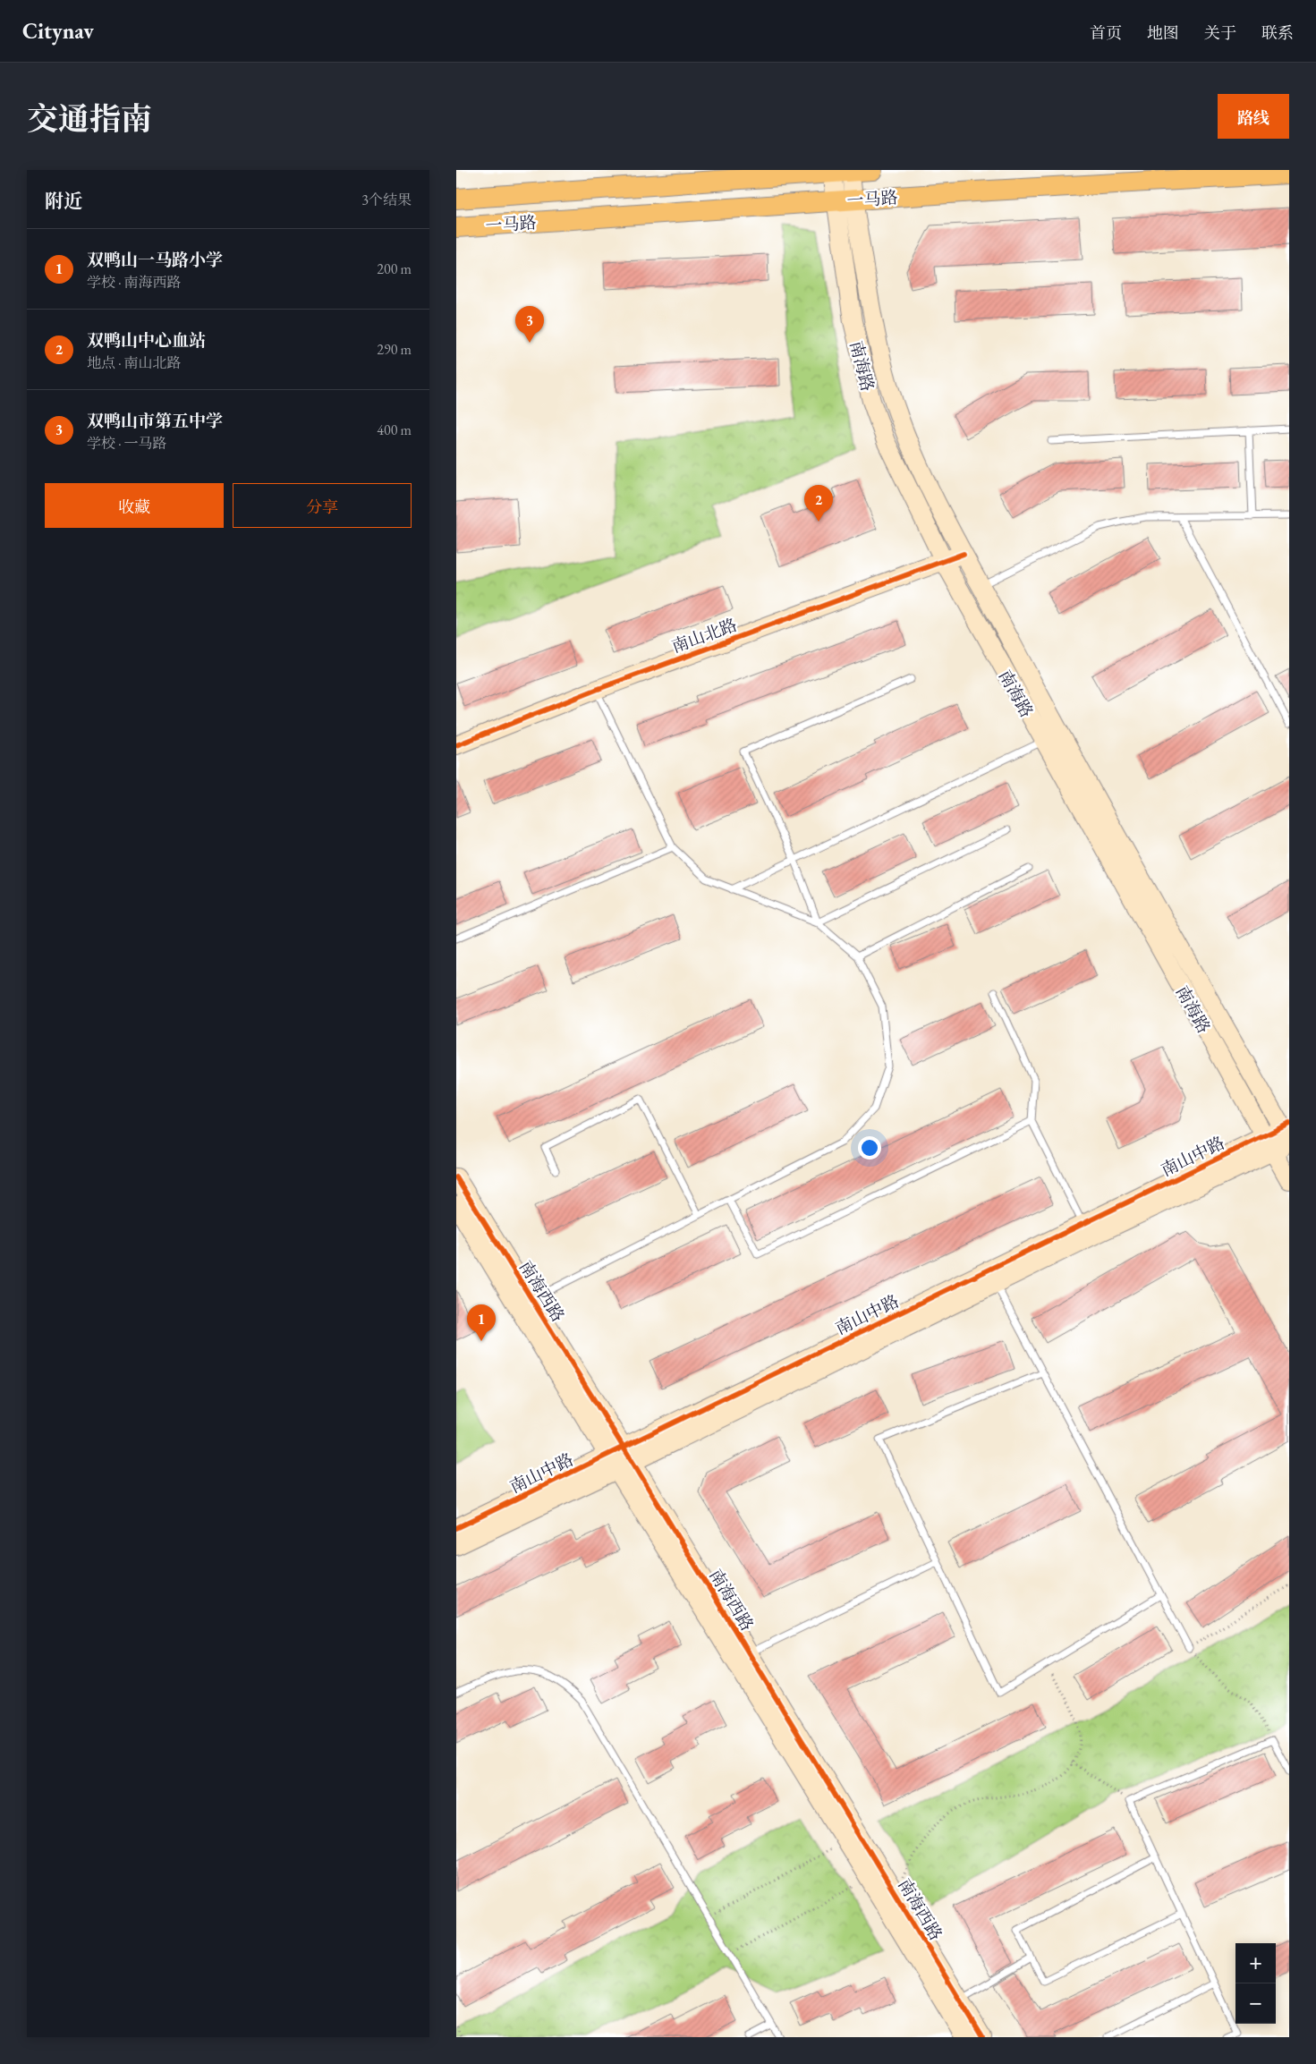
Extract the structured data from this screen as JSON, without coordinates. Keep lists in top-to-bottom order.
{
  "streets": {
    "main road": ["一马路"],
    "street": [
      "南海路",
      "南山北路",
      "南山中路",
      "南海西路"
    ]
  },
  "crossings": [
    ["一马路", "南海路"],
    ["南海路", "南山北路"],
    ["南海路", "南山中路"],
    ["南山中路", "南海西路"]
  ],
  "page": {
    "header": "Citynav",
    "nav": [
      "首页",
      "地图",
      "关于",
      "联系"
    ],
    "title": "交通指南",
    "buttons": [
      "路线",
      ["收藏", "分享"]
    ],
    "heading": ["附近", "3个结果"],
    "list": [
      {
        "mark": "1",
        "name": "双鸭山一马路小学",
        "note": "学校 · 南海西路",
        "value": "200 m"
      },
      {
        "mark": "2",
        "name": "双鸭山中心血站",
        "note": "地点 · 南山北路",
        "value": "290 m"
      },
      {
        "mark": "3",
        "name": "双鸭山市第五中学",
        "note": "学校 · 一马路",
        "value": "400 m"
      }
    ],
    "pins": ["3", "2", "1"],
    "map_buttons": ["+", "−"]
  }
}
